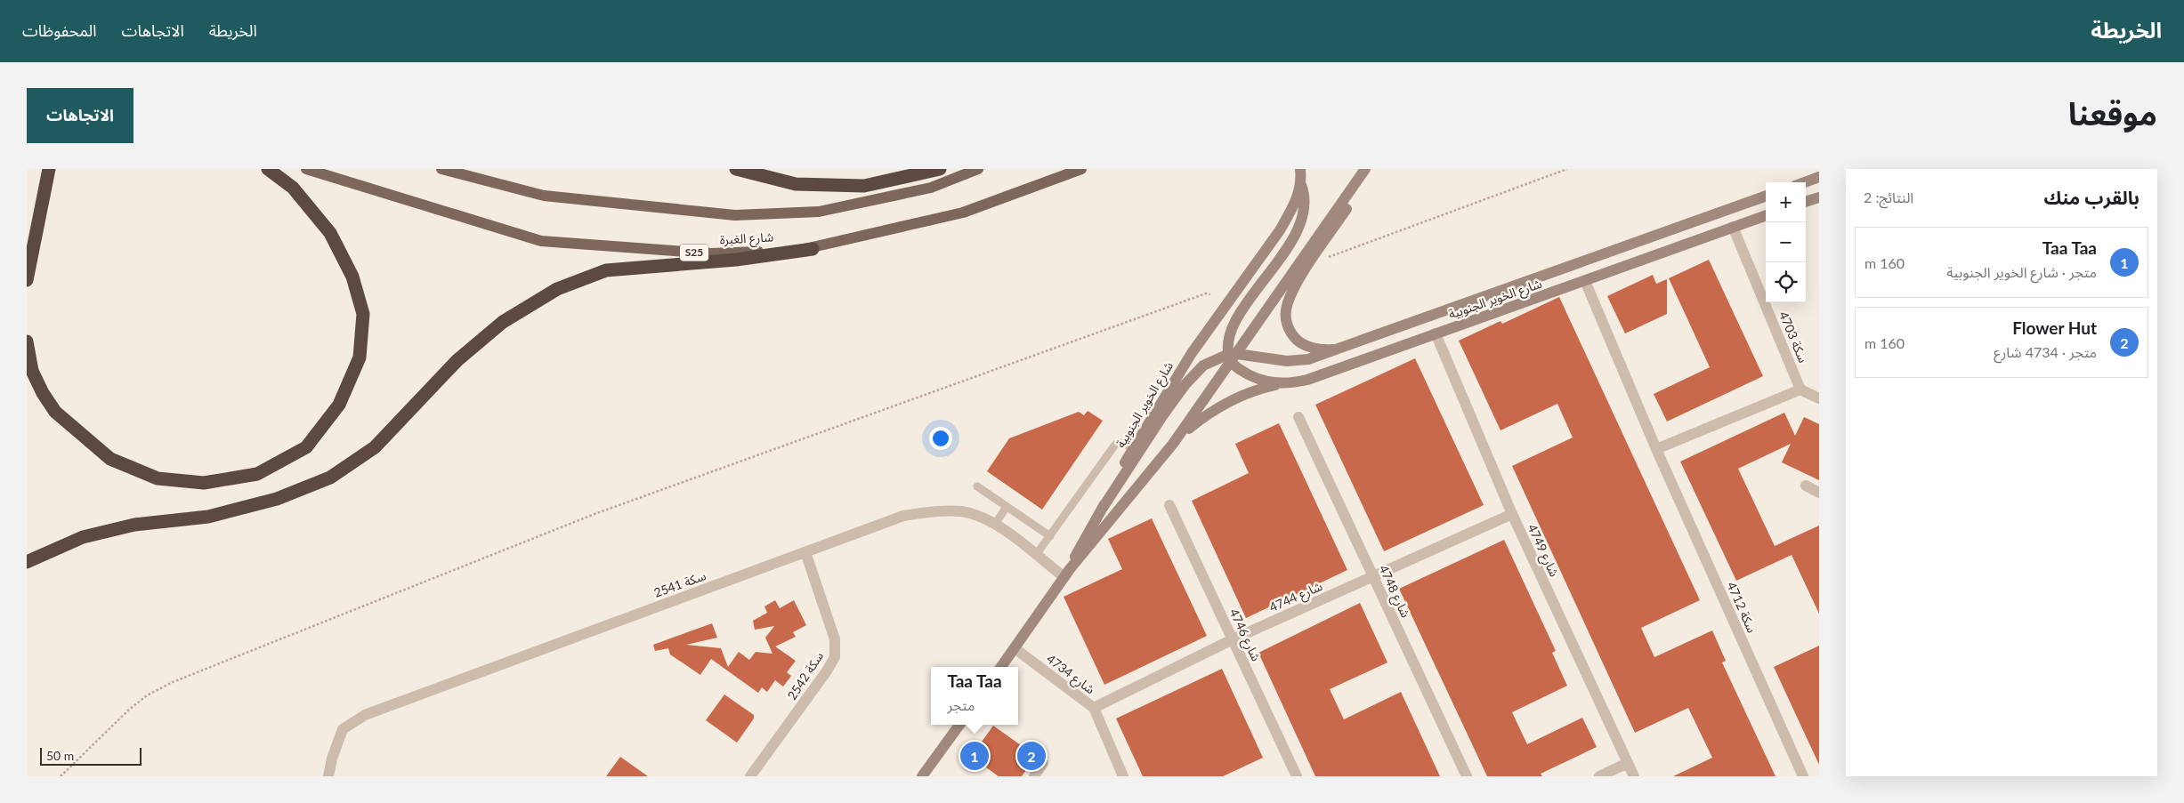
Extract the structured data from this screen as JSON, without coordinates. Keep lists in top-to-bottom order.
{
  "streets": {
    "main road": ["شارع الغبرة", "S25"],
    "street": [
      "شارع الخوير الجنوبية",
      "4703 سكة",
      "4749 شارع",
      "سكة 2541",
      "4748 شارع",
      "4744 شارع",
      "سكة 4712",
      "4746 شارع",
      "4734 شارع",
      "سكة 2542"
    ]
  },
  "crossings": [
    ["شارع الخوير الجنوبية", "4703 سكة"],
    ["شارع الخوير الجنوبية", "4749 شارع"],
    ["شارع الخوير الجنوبية", "سكة 2541"],
    ["شارع الخوير الجنوبية", "سكة 4712"],
    ["شارع الخوير الجنوبية", "4734 شارع"],
    ["4749 شارع", "4744 شارع"],
    ["سكة 2541", "سكة 2542"],
    ["4748 شارع", "4744 شارع"],
    ["4744 شارع", "4746 شارع"],
    ["4744 شارع", "4734 شارع"]
  ],
  "scale_bar": "50 m",
  "page": {
    "header": "الخريطة",
    "nav": ["الخريطة", "الاتجاهات", "المحفوظات"],
    "title": "موقعنا",
    "buttons": "الاتجاهات",
    "heading": ["بالقرب منك", "النتائج: 2"],
    "map_buttons": ["+", "−"],
    "list": [
      {
        "mark": "1",
        "name": "Taa Taa",
        "note": "متجر · شارع الخوير الجنوبية",
        "value": "160 m"
      },
      {
        "mark": "2",
        "name": "Flower Hut",
        "note": "متجر · 4734 شارع",
        "value": "160 m"
      }
    ],
    "popup": ["Taa Taa", "متجر"],
    "pins": ["1", "2"],
    "scale": "50 m"
  }
}
